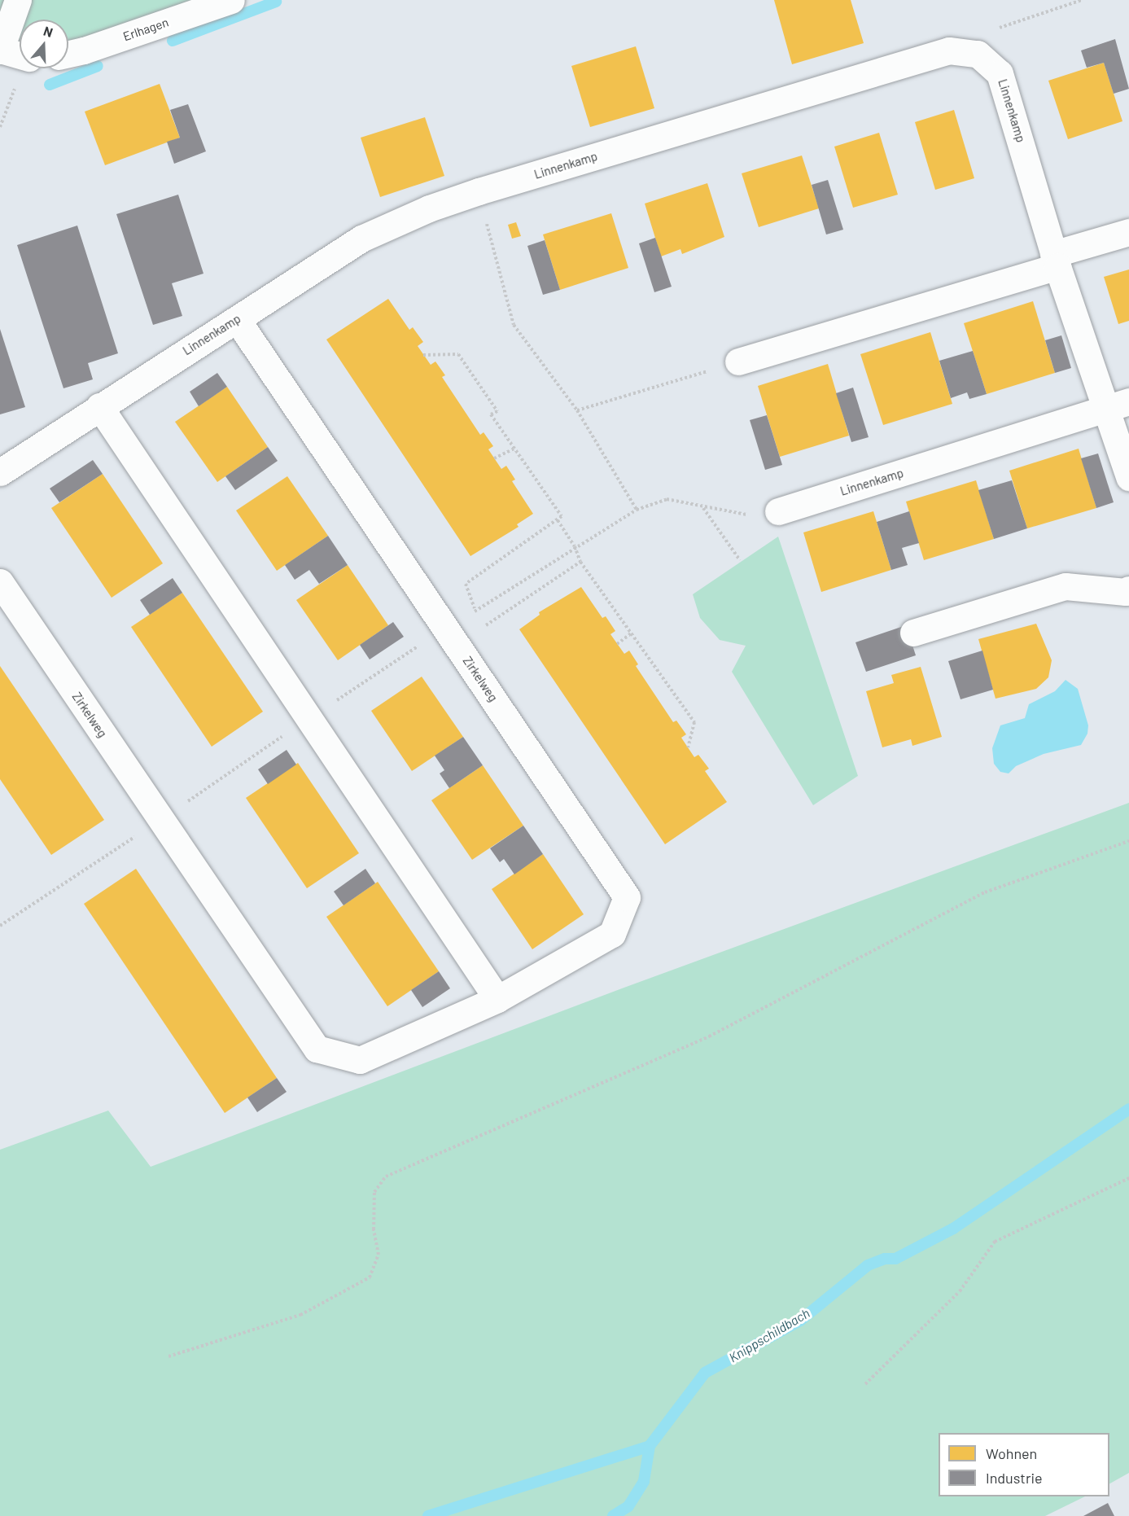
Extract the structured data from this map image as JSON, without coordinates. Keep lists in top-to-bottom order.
{
  "streets": {
    "street": ["Erlhagen", "Linnenkamp", "Zirkelweg"]
  },
  "crossings": [
    ["Linnenkamp", "Zirkelweg"]
  ],
  "water": ["Knippschildbach"],
  "legend": ["Wohnen", "Industrie"],
  "north": "top"
}
